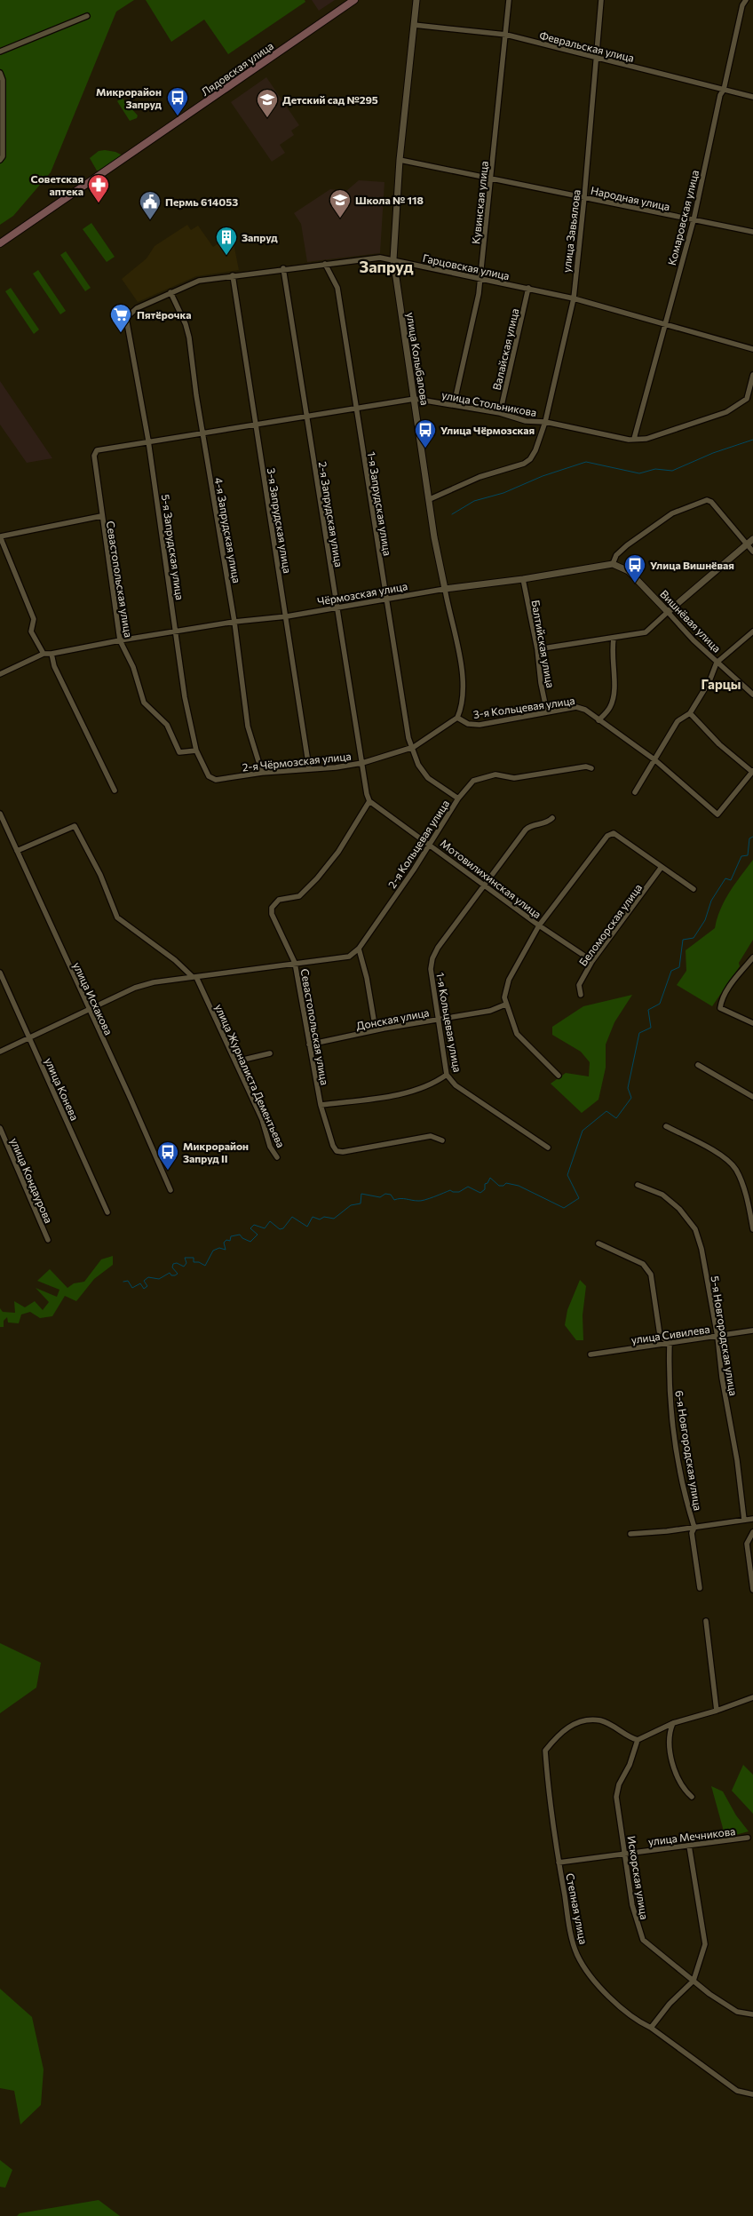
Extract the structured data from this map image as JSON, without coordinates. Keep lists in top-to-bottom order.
{
  "streets": {
    "main road": ["Лядовская улица"],
    "street": [
      "Февральская улица",
      "Народная улица",
      "Кувинская улица",
      "Комаровская улица",
      "улица Завьялова",
      "Гарцовская улица",
      "Валайская улица",
      "улица Колыбалова",
      "улица Стольникова",
      "1-я Запрудская улица",
      "2-я Запрудская улица",
      "3-я Запрудская улица",
      "4-я Запрудская улица",
      "5-я Запрудская улица",
      "Севастопольская улица",
      "Чёрмозская улица",
      "Вишнёвая улица",
      "Балтийская улица",
      "3-я Кольцевая улица",
      "2-я Чёрмозская улица",
      "2-я Кольцевая улица",
      "Мотовилихинская улица",
      "Беломорская улица",
      "улица Исхакова",
      "Донская улица",
      "1-я Кольцевая улица",
      "улица Журналиста Дементьева",
      "улица Конева",
      "улица Кондаурова",
      "улица Сивилева",
      "5-я Новгородская улица",
      "6-я Новгородская улица",
      "улица Мечникова",
      "Искорская улица",
      "Степная улица"
    ]
  },
  "crossings": [
    ["Февральская улица", "Кувинская улица"],
    ["Февральская улица", "Комаровская улица"],
    ["Февральская улица", "улица Завьялова"],
    ["Февральская улица", "улица Колыбалова"],
    ["Народная улица", "Кувинская улица"],
    ["Народная улица", "Комаровская улица"],
    ["Народная улица", "улица Завьялова"],
    ["Народная улица", "улица Колыбалова"],
    ["Кувинская улица", "Гарцовская улица"],
    ["Кувинская улица", "улица Стольникова"],
    ["Комаровская улица", "Гарцовская улица"],
    ["Комаровская улица", "улица Стольникова"],
    ["улица Завьялова", "Гарцовская улица"],
    ["улица Завьялова", "улица Колыбалова"],
    ["улица Завьялова", "улица Стольникова"],
    ["Гарцовская улица", "Валайская улица"],
    ["Гарцовская улица", "улица Колыбалова"],
    ["Гарцовская улица", "1-я Запрудская улица"],
    ["Гарцовская улица", "2-я Запрудская улица"],
    ["Гарцовская улица", "3-я Запрудская улица"],
    ["Гарцовская улица", "4-я Запрудская улица"],
    ["Гарцовская улица", "5-я Запрудская улица"],
    ["Валайская улица", "улица Стольникова"],
    ["улица Колыбалова", "улица Стольникова"],
    ["улица Колыбалова", "Чёрмозская улица"],
    ["улица Колыбалова", "3-я Кольцевая улица"],
    ["улица Колыбалова", "2-я Чёрмозская улица"],
    ["улица Стольникова", "1-я Запрудская улица"],
    ["улица Стольникова", "2-я Запрудская улица"],
    ["улица Стольникова", "3-я Запрудская улица"],
    ["улица Стольникова", "4-я Запрудская улица"],
    ["улица Стольникова", "5-я Запрудская улица"],
    ["улица Стольникова", "Севастопольская улица"],
    ["1-я Запрудская улица", "Чёрмозская улица"],
    ["1-я Запрудская улица", "2-я Чёрмозская улица"],
    ["1-я Запрудская улица", "2-я Кольцевая улица"],
    ["2-я Запрудская улица", "Чёрмозская улица"],
    ["2-я Запрудская улица", "2-я Чёрмозская улица"],
    ["3-я Запрудская улица", "Чёрмозская улица"],
    ["3-я Запрудская улица", "2-я Чёрмозская улица"],
    ["4-я Запрудская улица", "Чёрмозская улица"],
    ["4-я Запрудская улица", "2-я Чёрмозская улица"],
    ["5-я Запрудская улица", "Севастопольская улица"],
    ["5-я Запрудская улица", "Чёрмозская улица"],
    ["5-я Запрудская улица", "2-я Чёрмозская улица"],
    ["Севастопольская улица", "Чёрмозская улица"],
    ["Севастопольская улица", "Мотовилихинская улица"],
    ["Севастопольская улица", "Донская улица"],
    ["Чёрмозская улица", "Вишнёвая улица"],
    ["Чёрмозская улица", "Балтийская улица"],
    ["Балтийская улица", "3-я Кольцевая улица"],
    ["3-я Кольцевая улица", "2-я Чёрмозская улица"],
    ["2-я Кольцевая улица", "Мотовилихинская улица"],
    ["Мотовилихинская улица", "Беломорская улица"],
    ["Мотовилихинская улица", "1-я Кольцевая улица"],
    ["улица Исхакова", "улица Журналиста Дементьева"],
    ["Донская улица", "1-я Кольцевая улица"],
    ["улица Сивилева", "5-я Новгородская улица"],
    ["улица Сивилева", "6-я Новгородская улица"],
    ["улица Мечникова", "Искорская улица"],
    ["улица Мечникова", "Степная улица"],
    ["Искорская улица", "Степная улица"]
  ],
  "districts": ["Запруд", "Гарцы"],
  "places": {
    "bus stop": [
      "Микрорайон Запруд",
      "Улица Чёрмозская",
      "Улица Вишнёвая",
      "Микрорайон Запруд II"
    ],
    "school or university": ["Детский сад №295", "Школа № 118"],
    "pharmacy": ["Советская аптека"],
    "public building": ["Пермь 614053"],
    "building": ["Запруд"],
    "supermarket": ["Пятёрочка"]
  }
}
